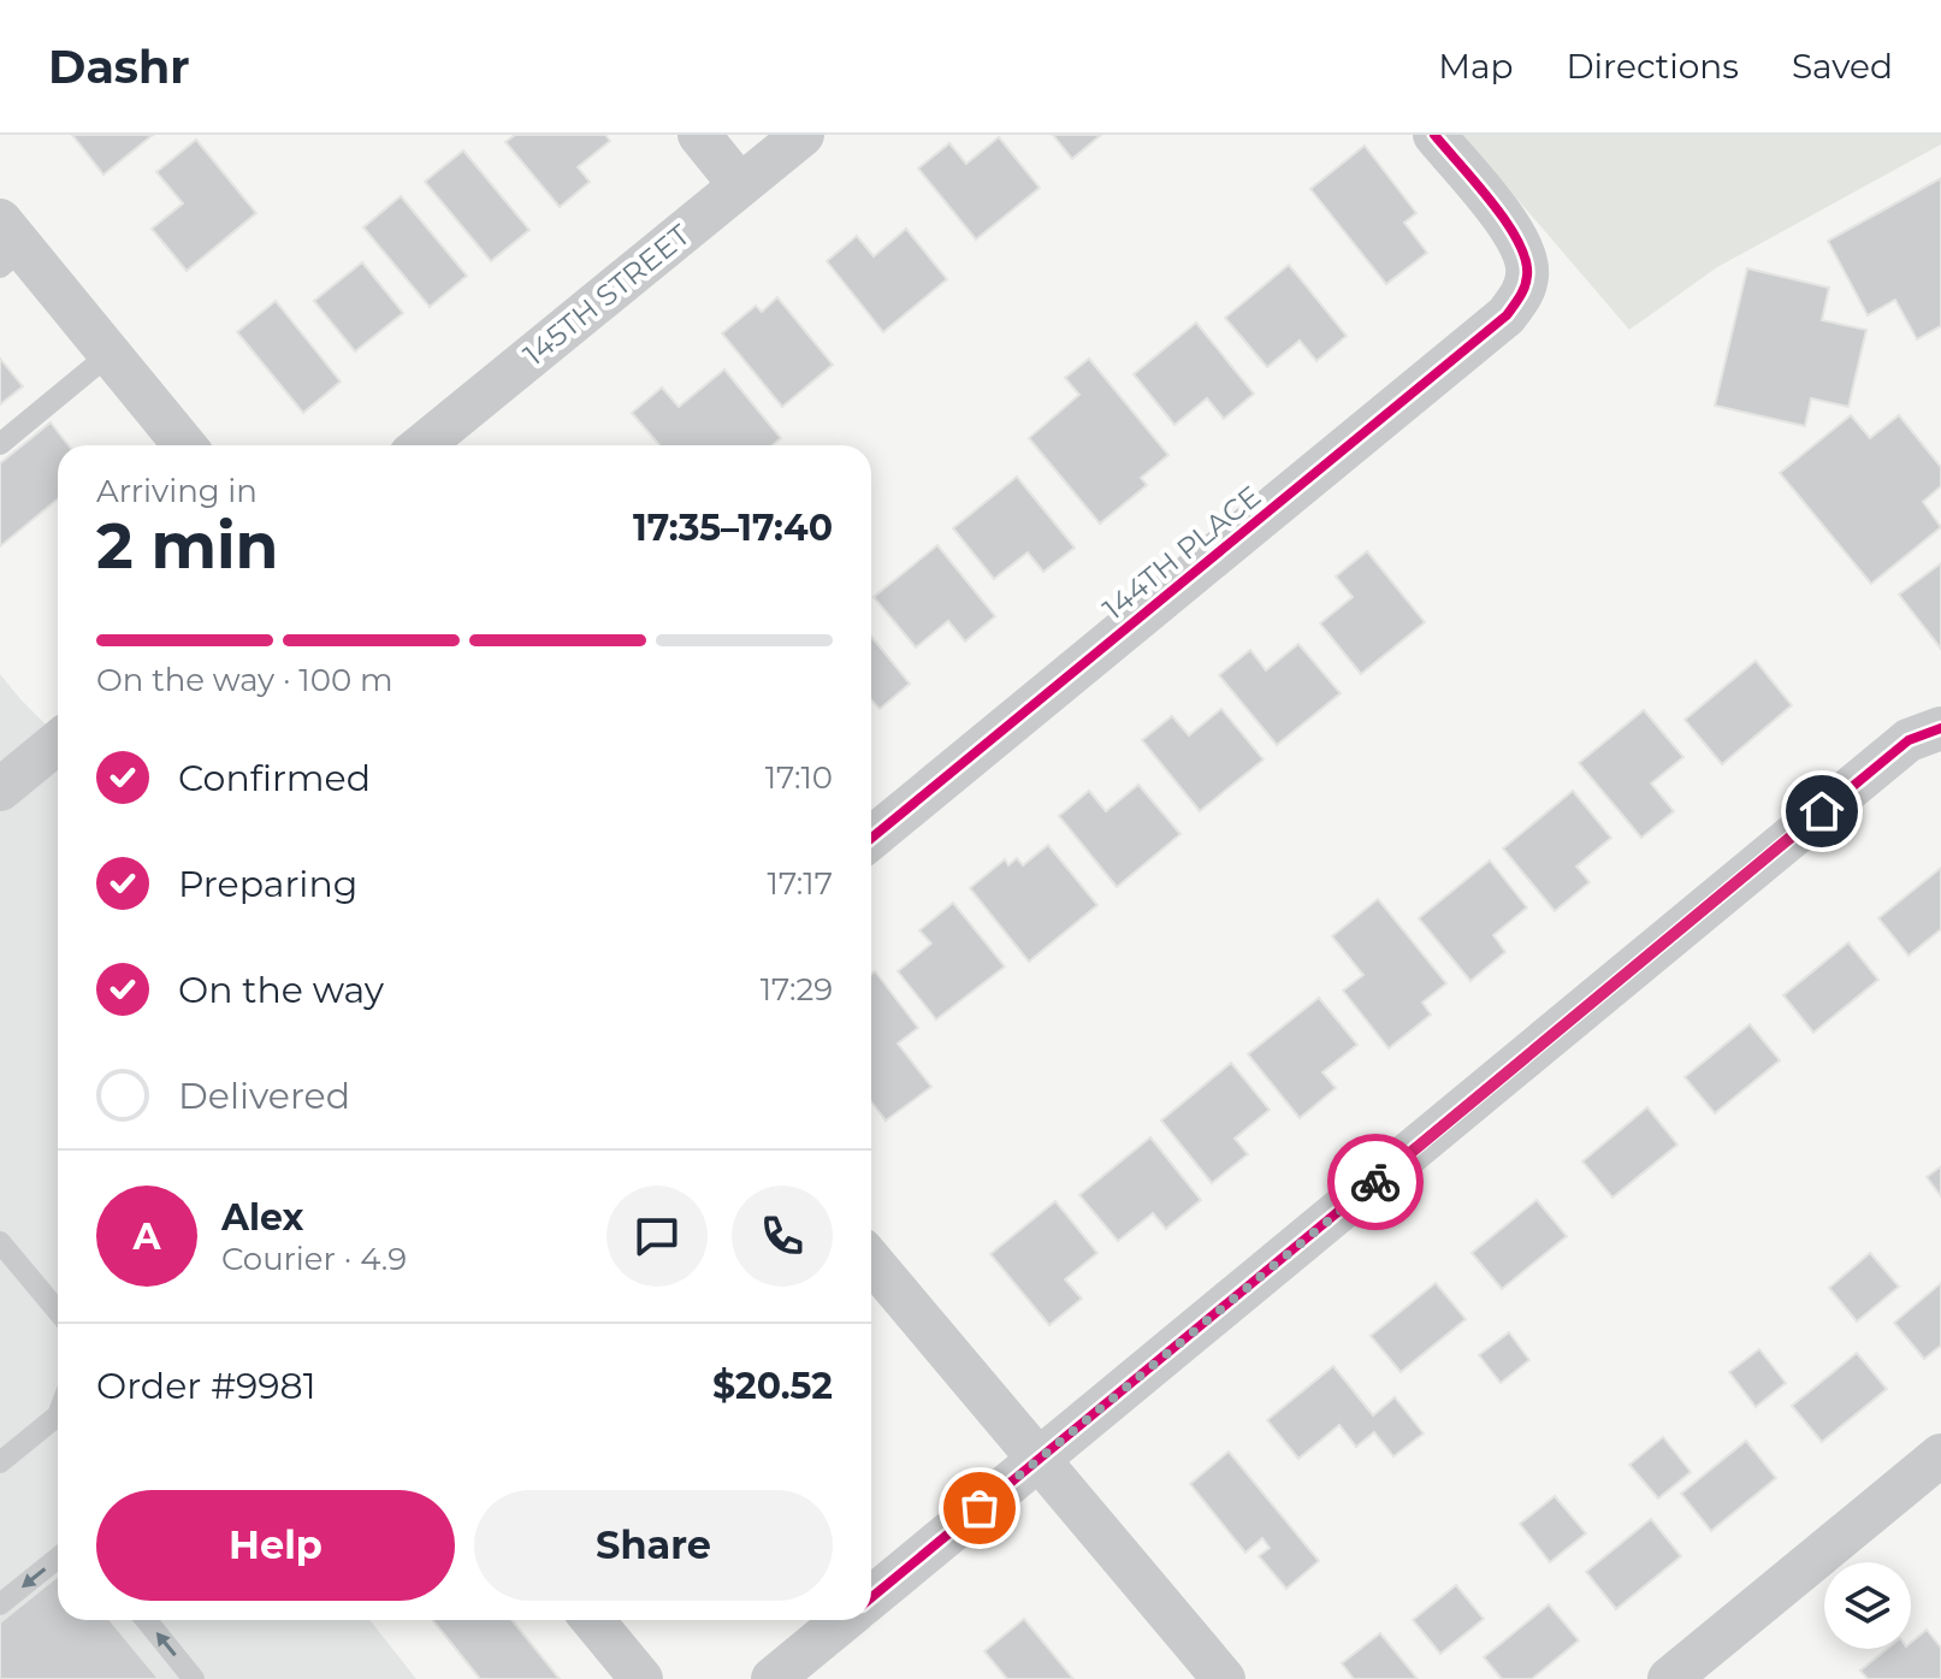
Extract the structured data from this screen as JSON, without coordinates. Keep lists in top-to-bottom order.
{
  "streets": {
    "street": ["145TH STREET", "144TH PLACE"]
  },
  "page": {
    "header": "Dashr",
    "nav": ["Map", "Directions", "Saved"],
    "heading": ["2 min", "Arriving in", "17:35–17:40"],
    "panel": [
      "Alex",
      "Courier · 4.9",
      "Order #9981",
      "$20.52"
    ],
    "bar": "On the way · 100 m",
    "list": [
      ["Confirmed", "17:10"],
      ["Preparing", "17:17"],
      ["On the way", "17:29"],
      "Delivered"
    ],
    "round": "A",
    "buttons": ["Help", "Share"]
  }
}
